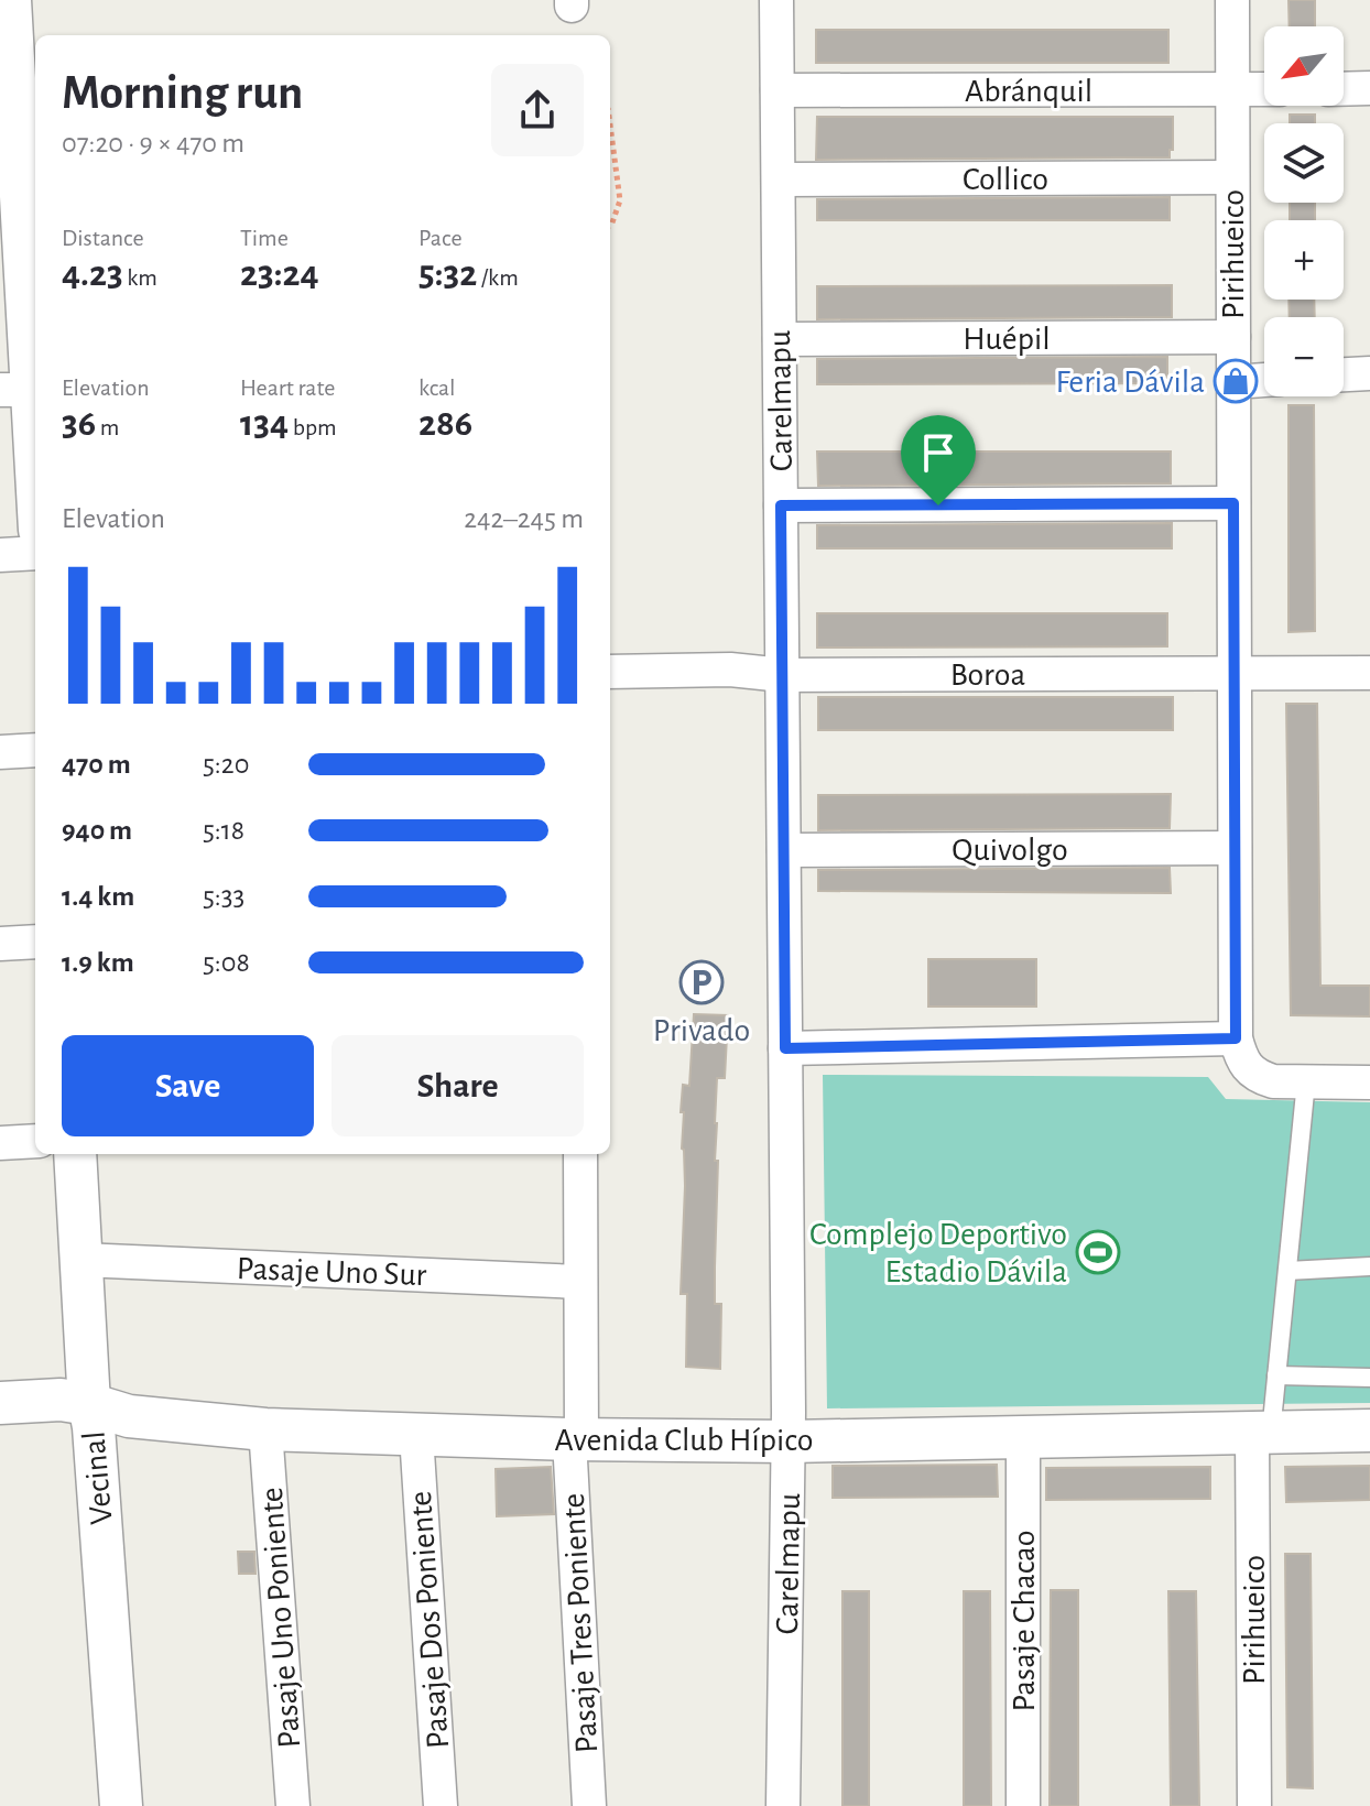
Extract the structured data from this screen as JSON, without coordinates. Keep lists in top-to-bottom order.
{
  "streets": {
    "street": [
      "Abránquil",
      "Collico",
      "Pirihueico",
      "Huépil",
      "Carelmapu",
      "Boroa",
      "Quivolgo",
      "Pasaje Uno Sur",
      "Avenida Club Hípico",
      "Vecinal",
      "Pasaje Uno Poniente",
      "Pasaje Dos Poniente",
      "Pasaje Chacao",
      "Pasaje Tres Poniente"
    ]
  },
  "crossings": [
    ["Abránquil", "Pirihueico"],
    ["Abránquil", "Carelmapu"],
    ["Collico", "Pirihueico"],
    ["Collico", "Carelmapu"],
    ["Pirihueico", "Huépil"],
    ["Pirihueico", "Boroa"],
    ["Pirihueico", "Quivolgo"],
    ["Pirihueico", "Avenida Club Hípico"],
    ["Huépil", "Carelmapu"],
    ["Carelmapu", "Boroa"],
    ["Carelmapu", "Quivolgo"],
    ["Carelmapu", "Avenida Club Hípico"],
    ["Pasaje Uno Sur", "Vecinal"],
    ["Pasaje Uno Sur", "Pasaje Tres Poniente"],
    ["Avenida Club Hípico", "Vecinal"],
    ["Avenida Club Hípico", "Pasaje Uno Poniente"],
    ["Avenida Club Hípico", "Pasaje Dos Poniente"],
    ["Avenida Club Hípico", "Pasaje Chacao"],
    ["Avenida Club Hípico", "Pasaje Tres Poniente"]
  ],
  "places": {
    "shop": ["Feria Dávila"],
    "parking": ["Privado"],
    "sports": ["Complejo Deportivo Estadio Dávila"]
  },
  "north": "bottom left",
  "page": {
    "map_buttons": ["+", "−"],
    "heading": ["Morning run", "07:20 · 9 × 470 m"],
    "stats": [
      ["Distance", "4.23 km"],
      ["Time", "23:24"],
      ["Pace", "5:32 /km"],
      ["Elevation", "36 m"],
      ["Heart rate", "134 bpm"],
      ["kcal", "286"]
    ],
    "chart": ["Elevation", "242–245 m"],
    "list": [
      {
        "name": "470 m",
        "note": "5:20"
      },
      {
        "name": "940 m",
        "note": "5:18"
      },
      {
        "name": "1.4 km",
        "note": "5:33"
      },
      {
        "name": "1.9 km",
        "note": "5:08"
      }
    ],
    "buttons": ["Save", "Share"]
  }
}
